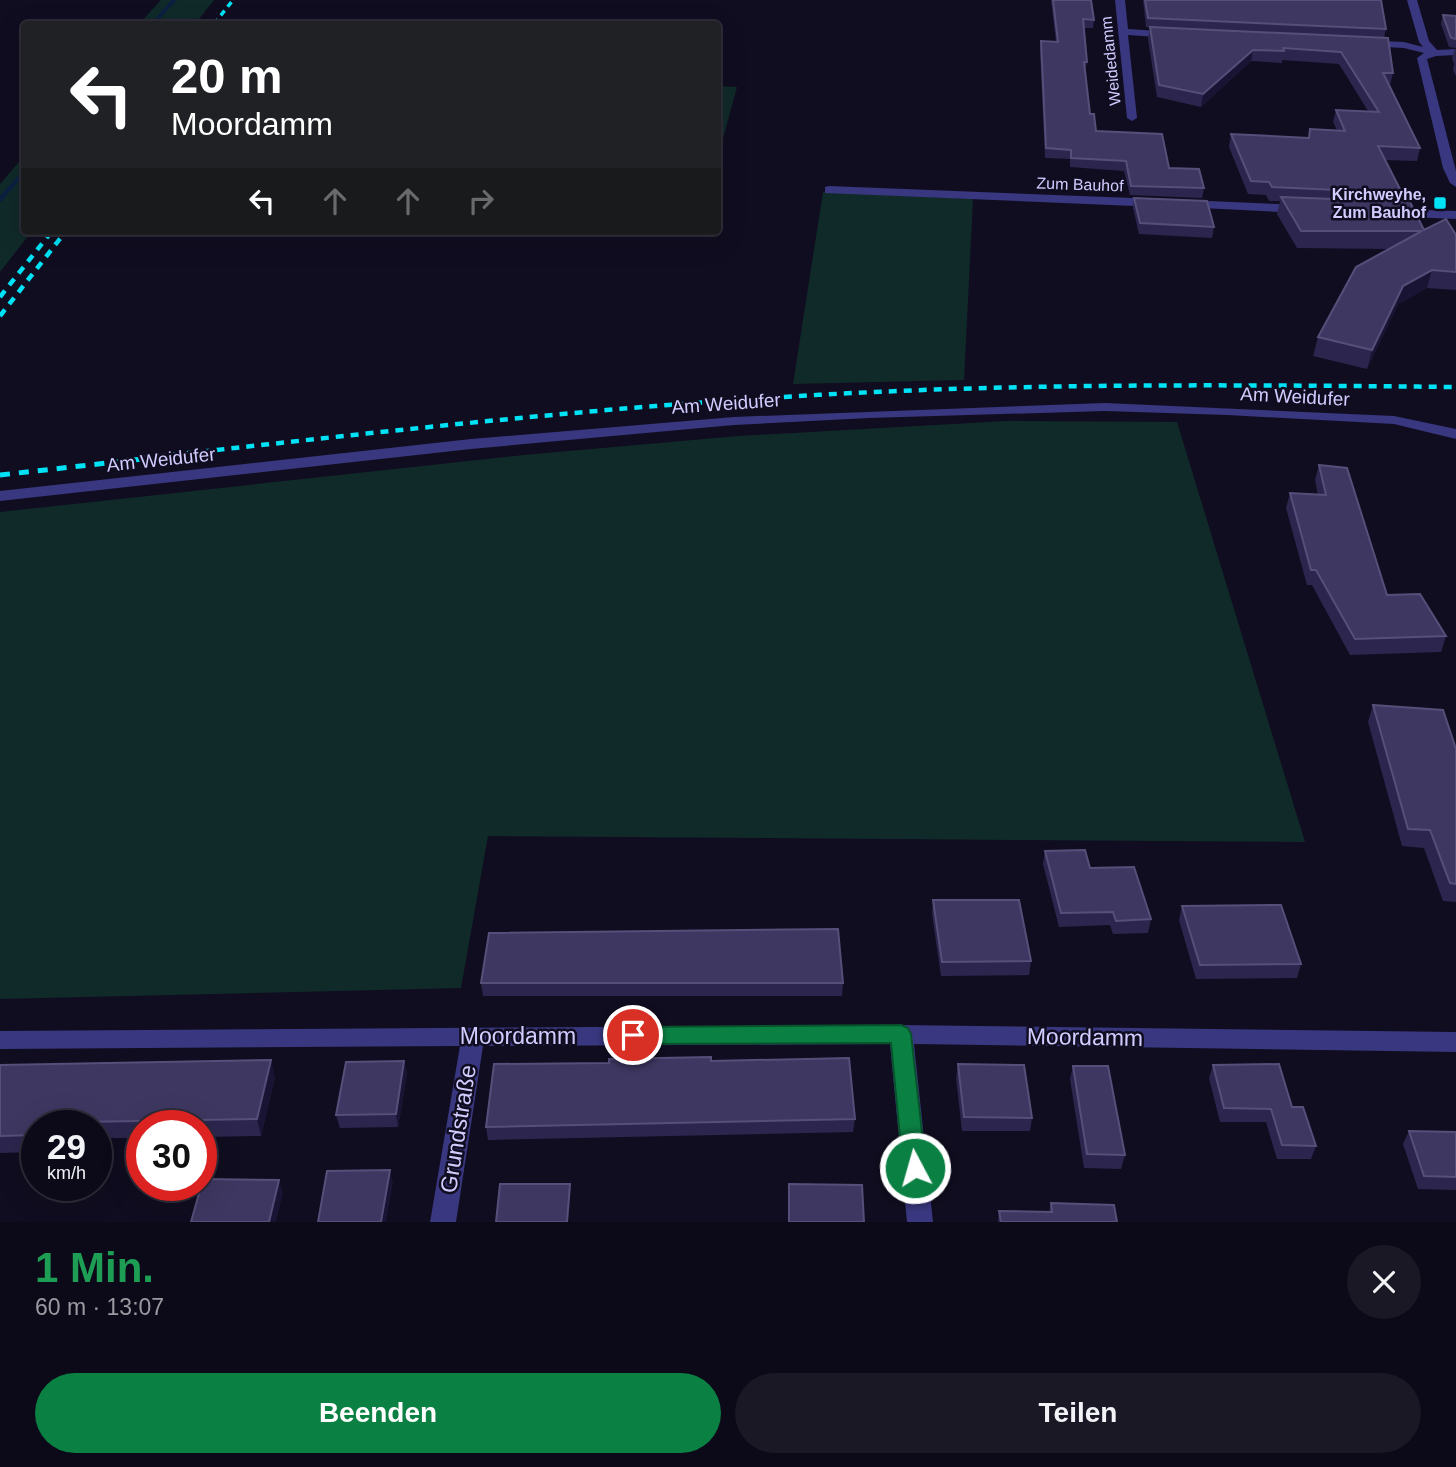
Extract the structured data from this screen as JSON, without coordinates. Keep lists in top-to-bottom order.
{
  "streets": {
    "street": [
      "Weidedamm",
      "Zum Bauhof",
      "Am Weidufer",
      "Moordamm",
      "Grundstraße"
    ]
  },
  "crossings": [
    ["Moordamm", "Grundstraße"]
  ],
  "places": {
    "transit": ["Kirchweyhe, Zum Bauhof"]
  },
  "page": {
    "turn": ["20 m", "Moordamm"],
    "speed": "29 km/h",
    "limit": "30",
    "heading": ["1 Min.", "60 m · 13:07"],
    "buttons": ["Beenden", "Teilen"]
  }
}
